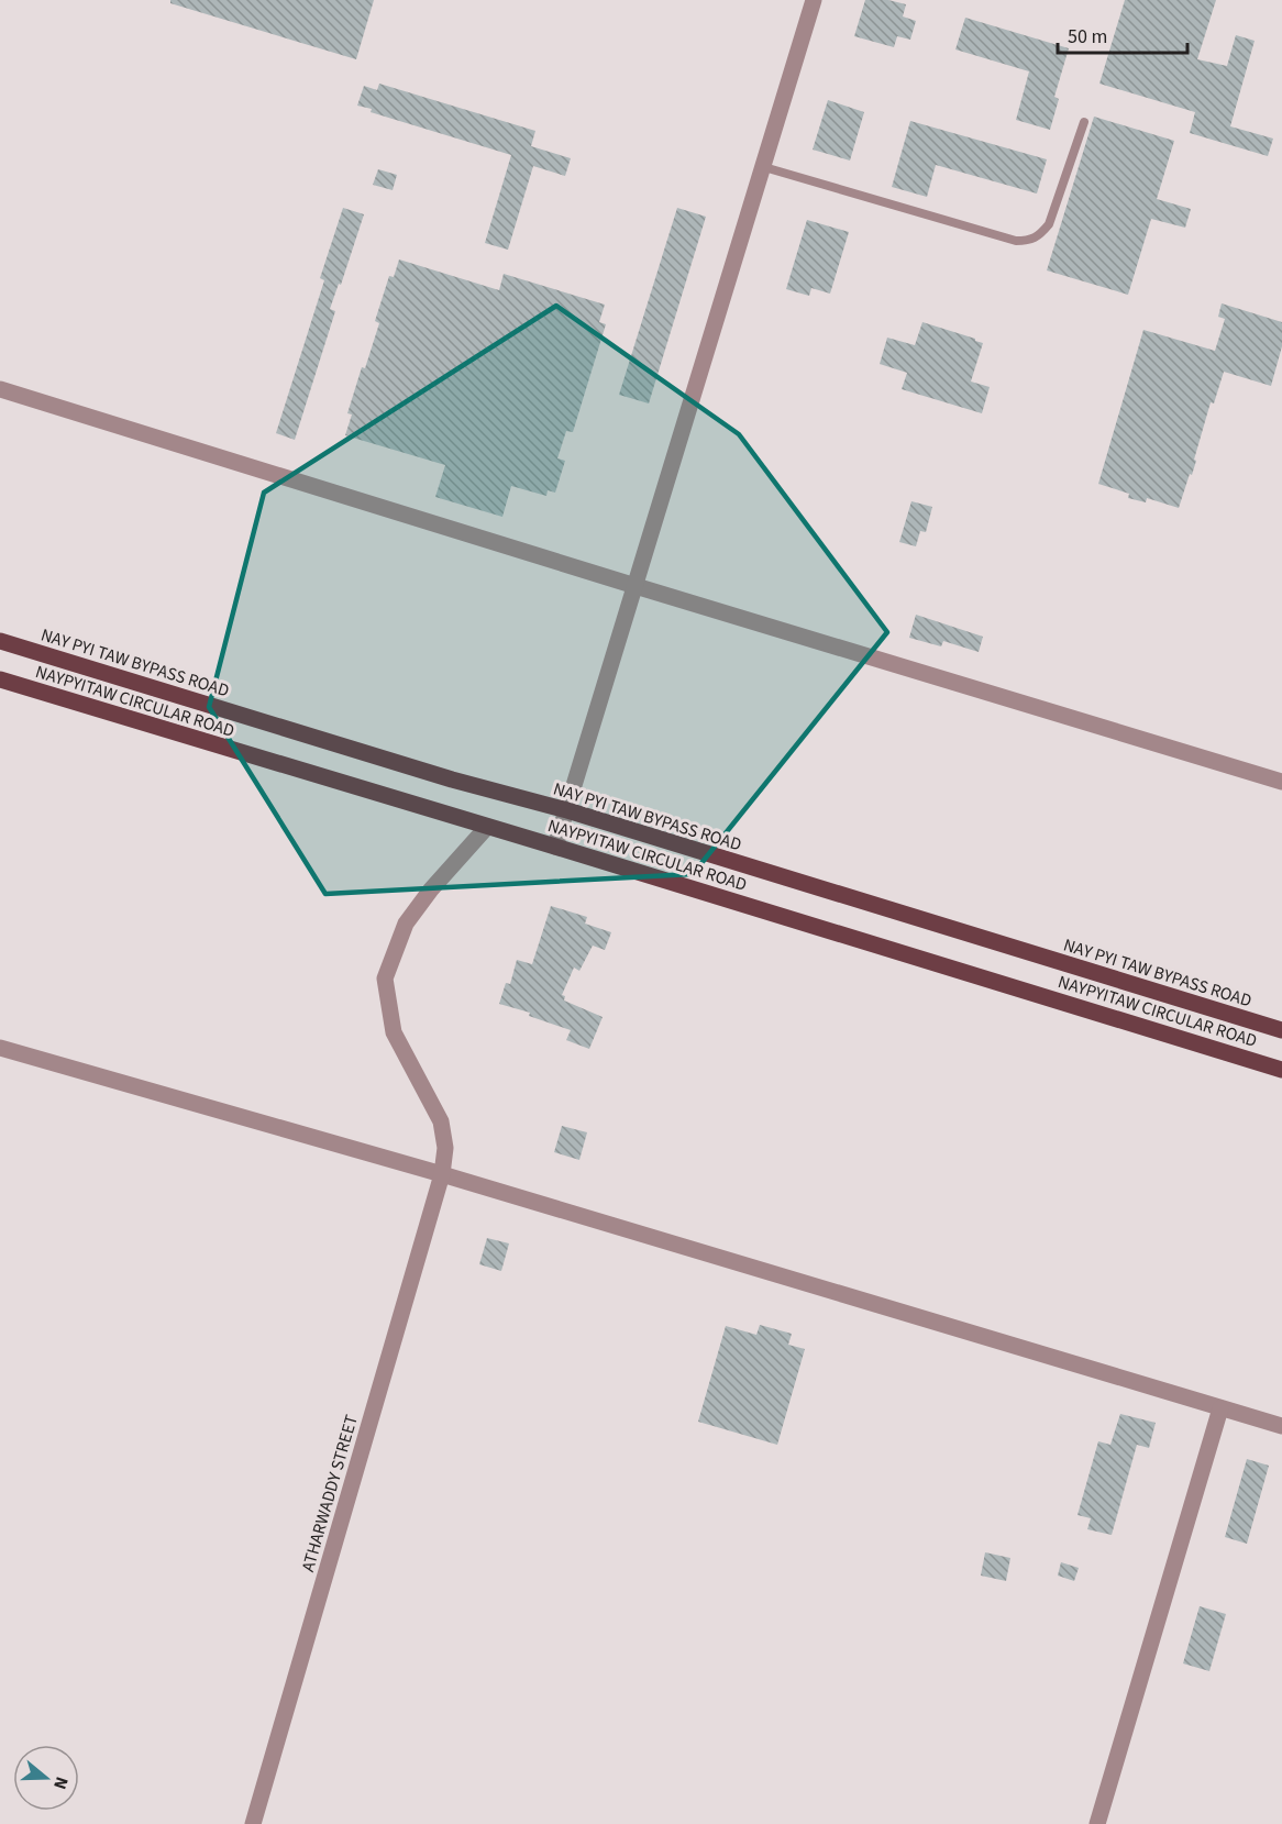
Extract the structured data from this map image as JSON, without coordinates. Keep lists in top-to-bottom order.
{
  "streets": {
    "main road": ["NAY PYI TAW BYPASS ROAD", "NAYPYITAW CIRCULAR ROAD"],
    "street": ["ATHARWADDY STREET"]
  },
  "crossings": [
    ["NAYPYITAW CIRCULAR ROAD", "ATHARWADDY STREET"]
  ],
  "scale_bar": "50 m",
  "north": "right"
}
